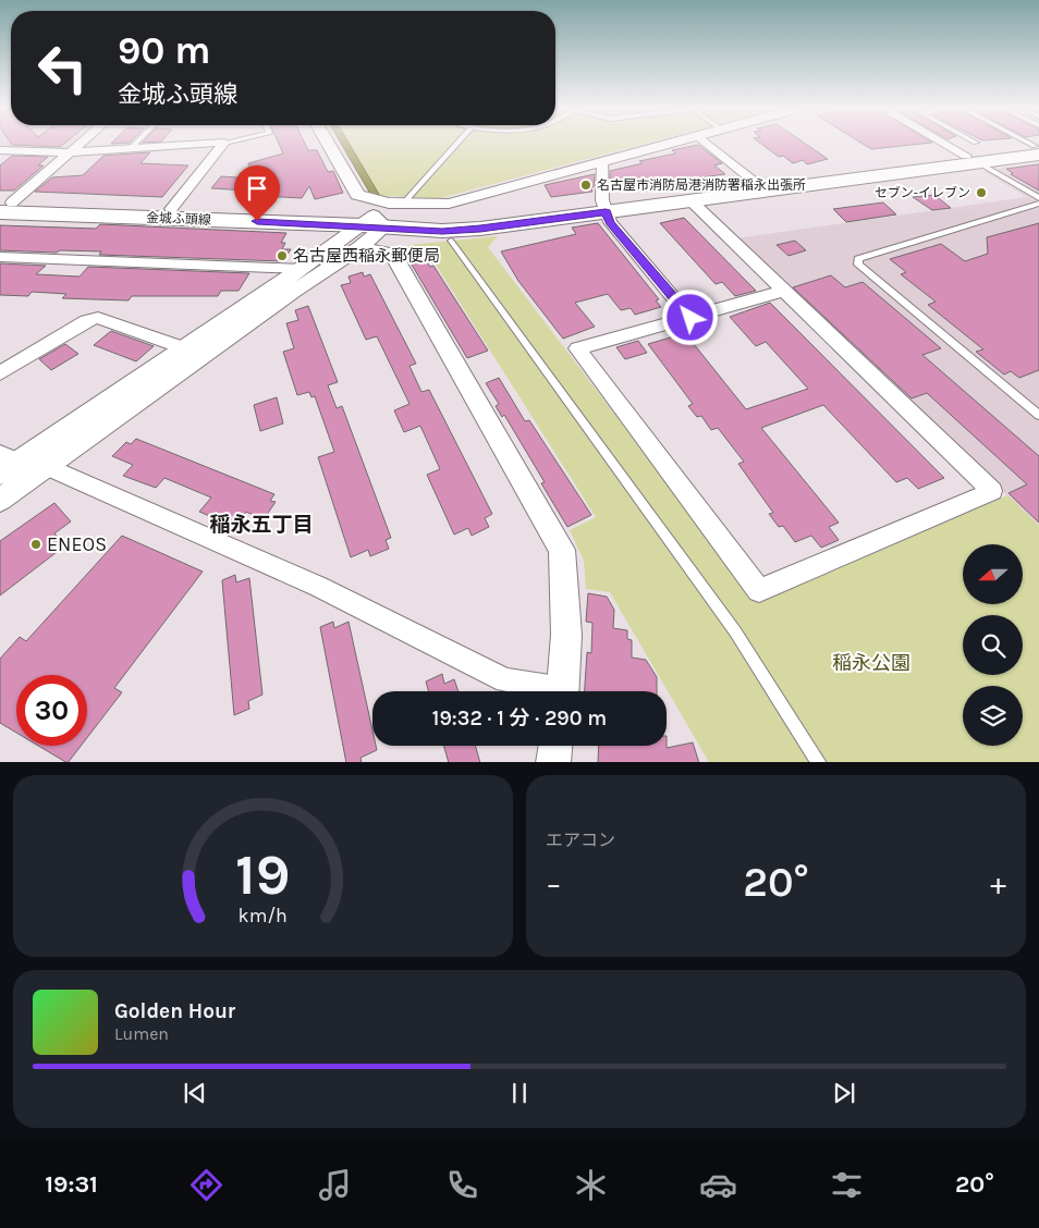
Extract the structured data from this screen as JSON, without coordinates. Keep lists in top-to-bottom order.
{
  "streets": {
    "main road": ["金城ふ頭線"]
  },
  "districts": ["稲永五丁目"],
  "parks": ["稲永公園"],
  "places": [
    "名古屋市消防局港消防署稲永出張所",
    "セブン-イレブン",
    "名古屋西稲永郵便局",
    "ENEOS"
  ],
  "north": "left",
  "page": {
    "turn": ["90 m", "金城ふ頭線"],
    "limit": "30",
    "trip": "19:32 · 1 分 · 290 m",
    "tile": "エアコン",
    "heat": ["−", "20°", "+"],
    "song": ["Golden Hour", "Lumen"],
    "tabs": ["19:31", "20°"],
    "gauge": ["19", "km/h"]
  }
}
